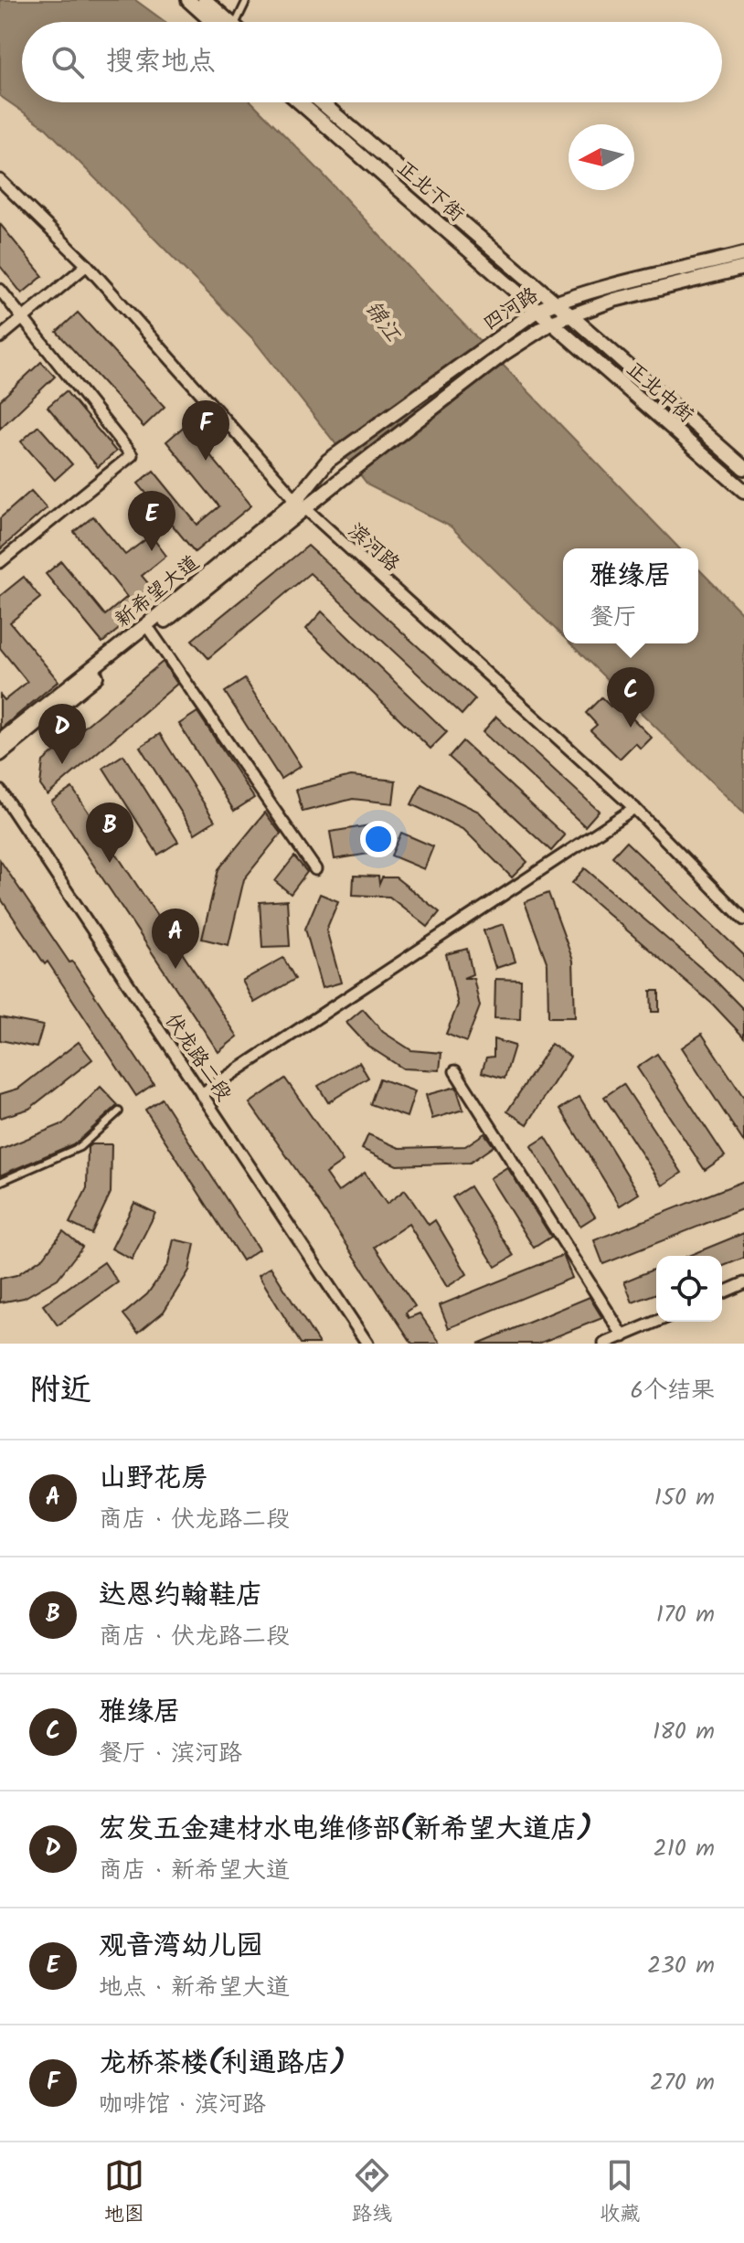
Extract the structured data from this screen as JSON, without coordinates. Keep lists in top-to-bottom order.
{
  "streets": {
    "street": [
      "正北下街",
      "四河路",
      "正北中街",
      "滨河路",
      "新希望大道",
      "伏龙路二段"
    ]
  },
  "crossings": [
    ["正北下街", "四河路"],
    ["正北下街", "正北中街"],
    ["四河路", "正北中街"],
    ["四河路", "滨河路"],
    ["四河路", "新希望大道"],
    ["滨河路", "新希望大道"]
  ],
  "water": ["锦江"],
  "north": "left",
  "page": {
    "search": "搜索地点",
    "pins": [
      "F",
      "E",
      "C",
      "D",
      "B",
      "A"
    ],
    "popup": ["雅缘居", "餐厅"],
    "heading": ["附近", "6个结果"],
    "list": [
      {
        "mark": "A",
        "name": "山野花房",
        "note": "商店 · 伏龙路二段",
        "value": "150 m"
      },
      {
        "mark": "B",
        "name": "达恩约翰鞋店",
        "note": "商店 · 伏龙路二段",
        "value": "170 m"
      },
      {
        "mark": "C",
        "name": "雅缘居",
        "note": "餐厅 · 滨河路",
        "value": "180 m"
      },
      {
        "mark": "D",
        "name": "宏发五金建材水电维修部(新希望大道店)",
        "note": "商店 · 新希望大道",
        "value": "210 m"
      },
      {
        "mark": "E",
        "name": "观音湾幼儿园",
        "note": "地点 · 新希望大道",
        "value": "230 m"
      },
      {
        "mark": "F",
        "name": "龙桥茶楼(利通路店)",
        "note": "咖啡馆 · 滨河路",
        "value": "270 m"
      }
    ],
    "nav": ["地图", "路线", "收藏"]
  }
}
